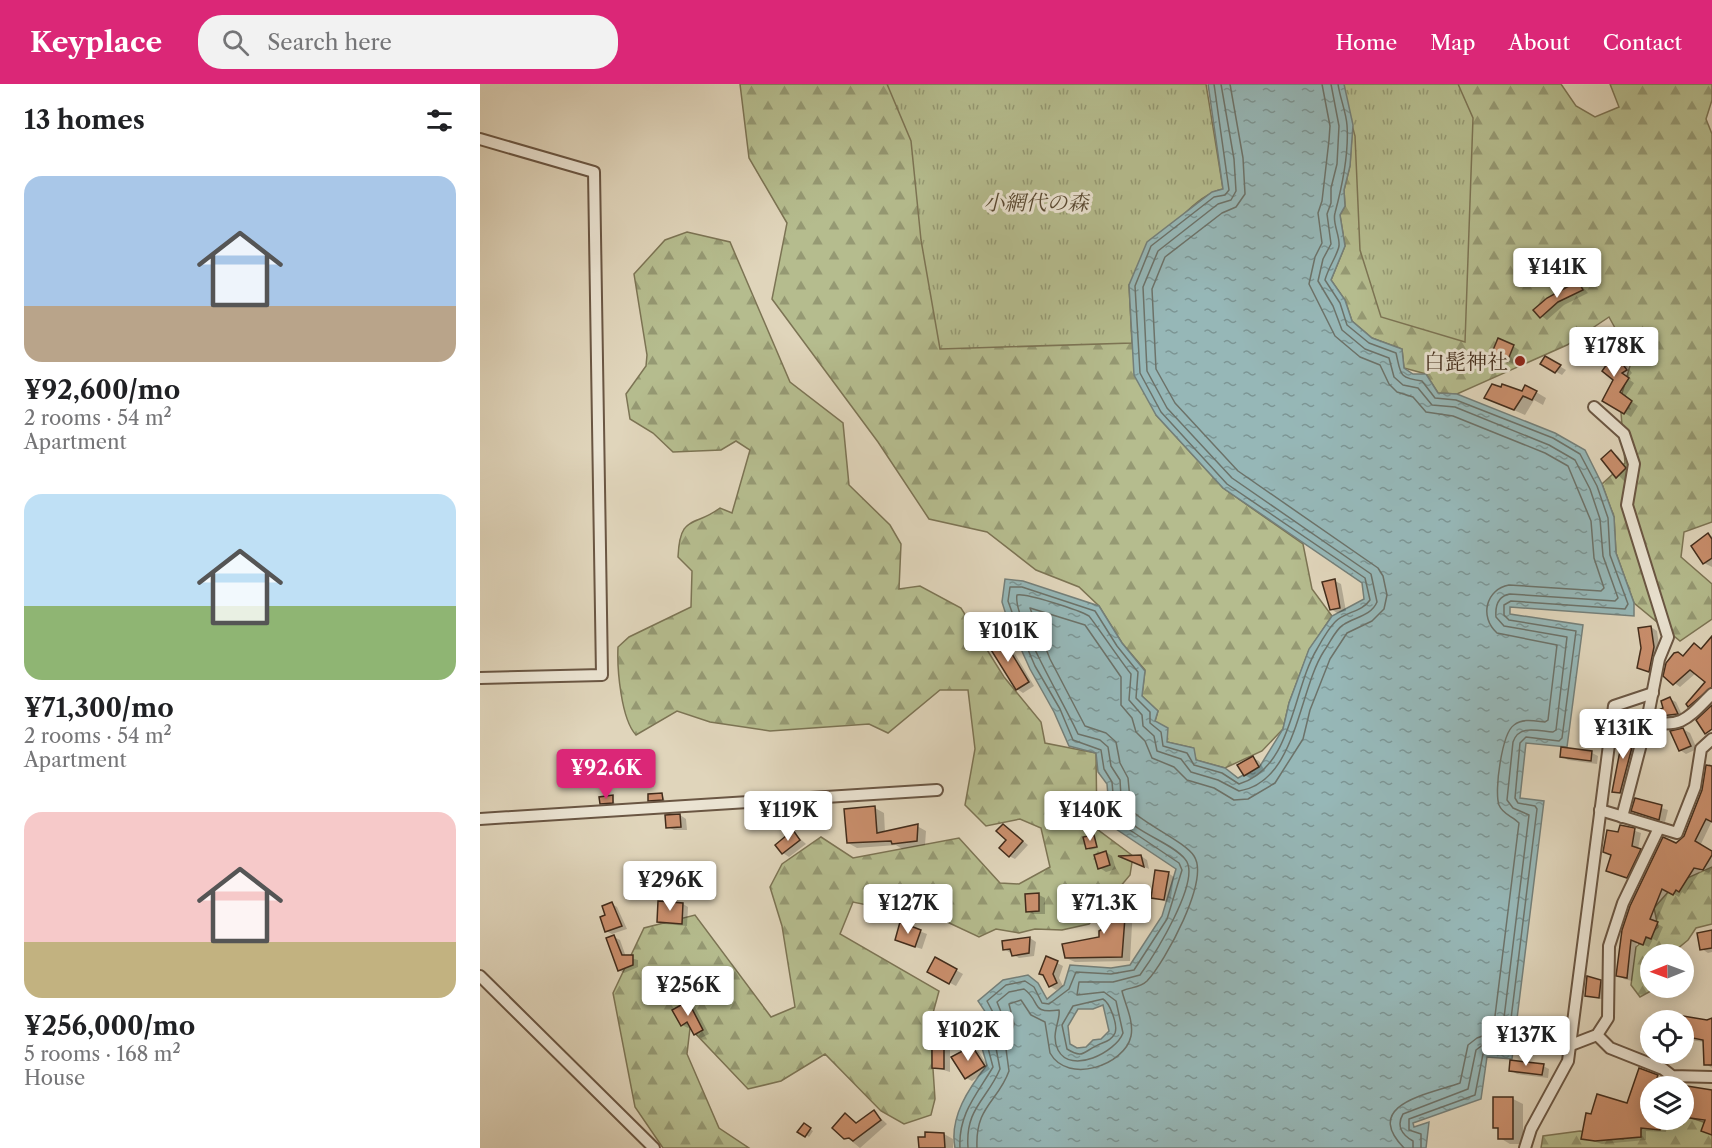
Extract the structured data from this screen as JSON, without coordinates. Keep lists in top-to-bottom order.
{
  "parks": ["小網代の森"],
  "places": ["白髭神社"],
  "north": "left",
  "page": {
    "header": "Keyplace",
    "search": "Search here",
    "nav": [
      "Home",
      "Map",
      "About",
      "Contact"
    ],
    "heading": "13 homes",
    "list": [
      {
        "name": "¥92,600/mo",
        "note": "2 rooms · 54 m² · Apartment"
      },
      {
        "name": "¥71,300/mo",
        "note": "2 rooms · 54 m² · Apartment"
      },
      {
        "name": "¥256,000/mo",
        "note": "5 rooms · 168 m² · House"
      }
    ],
    "price": [
      "¥141K",
      "¥178K",
      "¥101K",
      "¥131K",
      "¥92.6K",
      "¥119K",
      "¥140K",
      "¥296K",
      "¥127K",
      "¥71.3K",
      "¥256K",
      "¥102K",
      "¥137K"
    ]
  }
}
